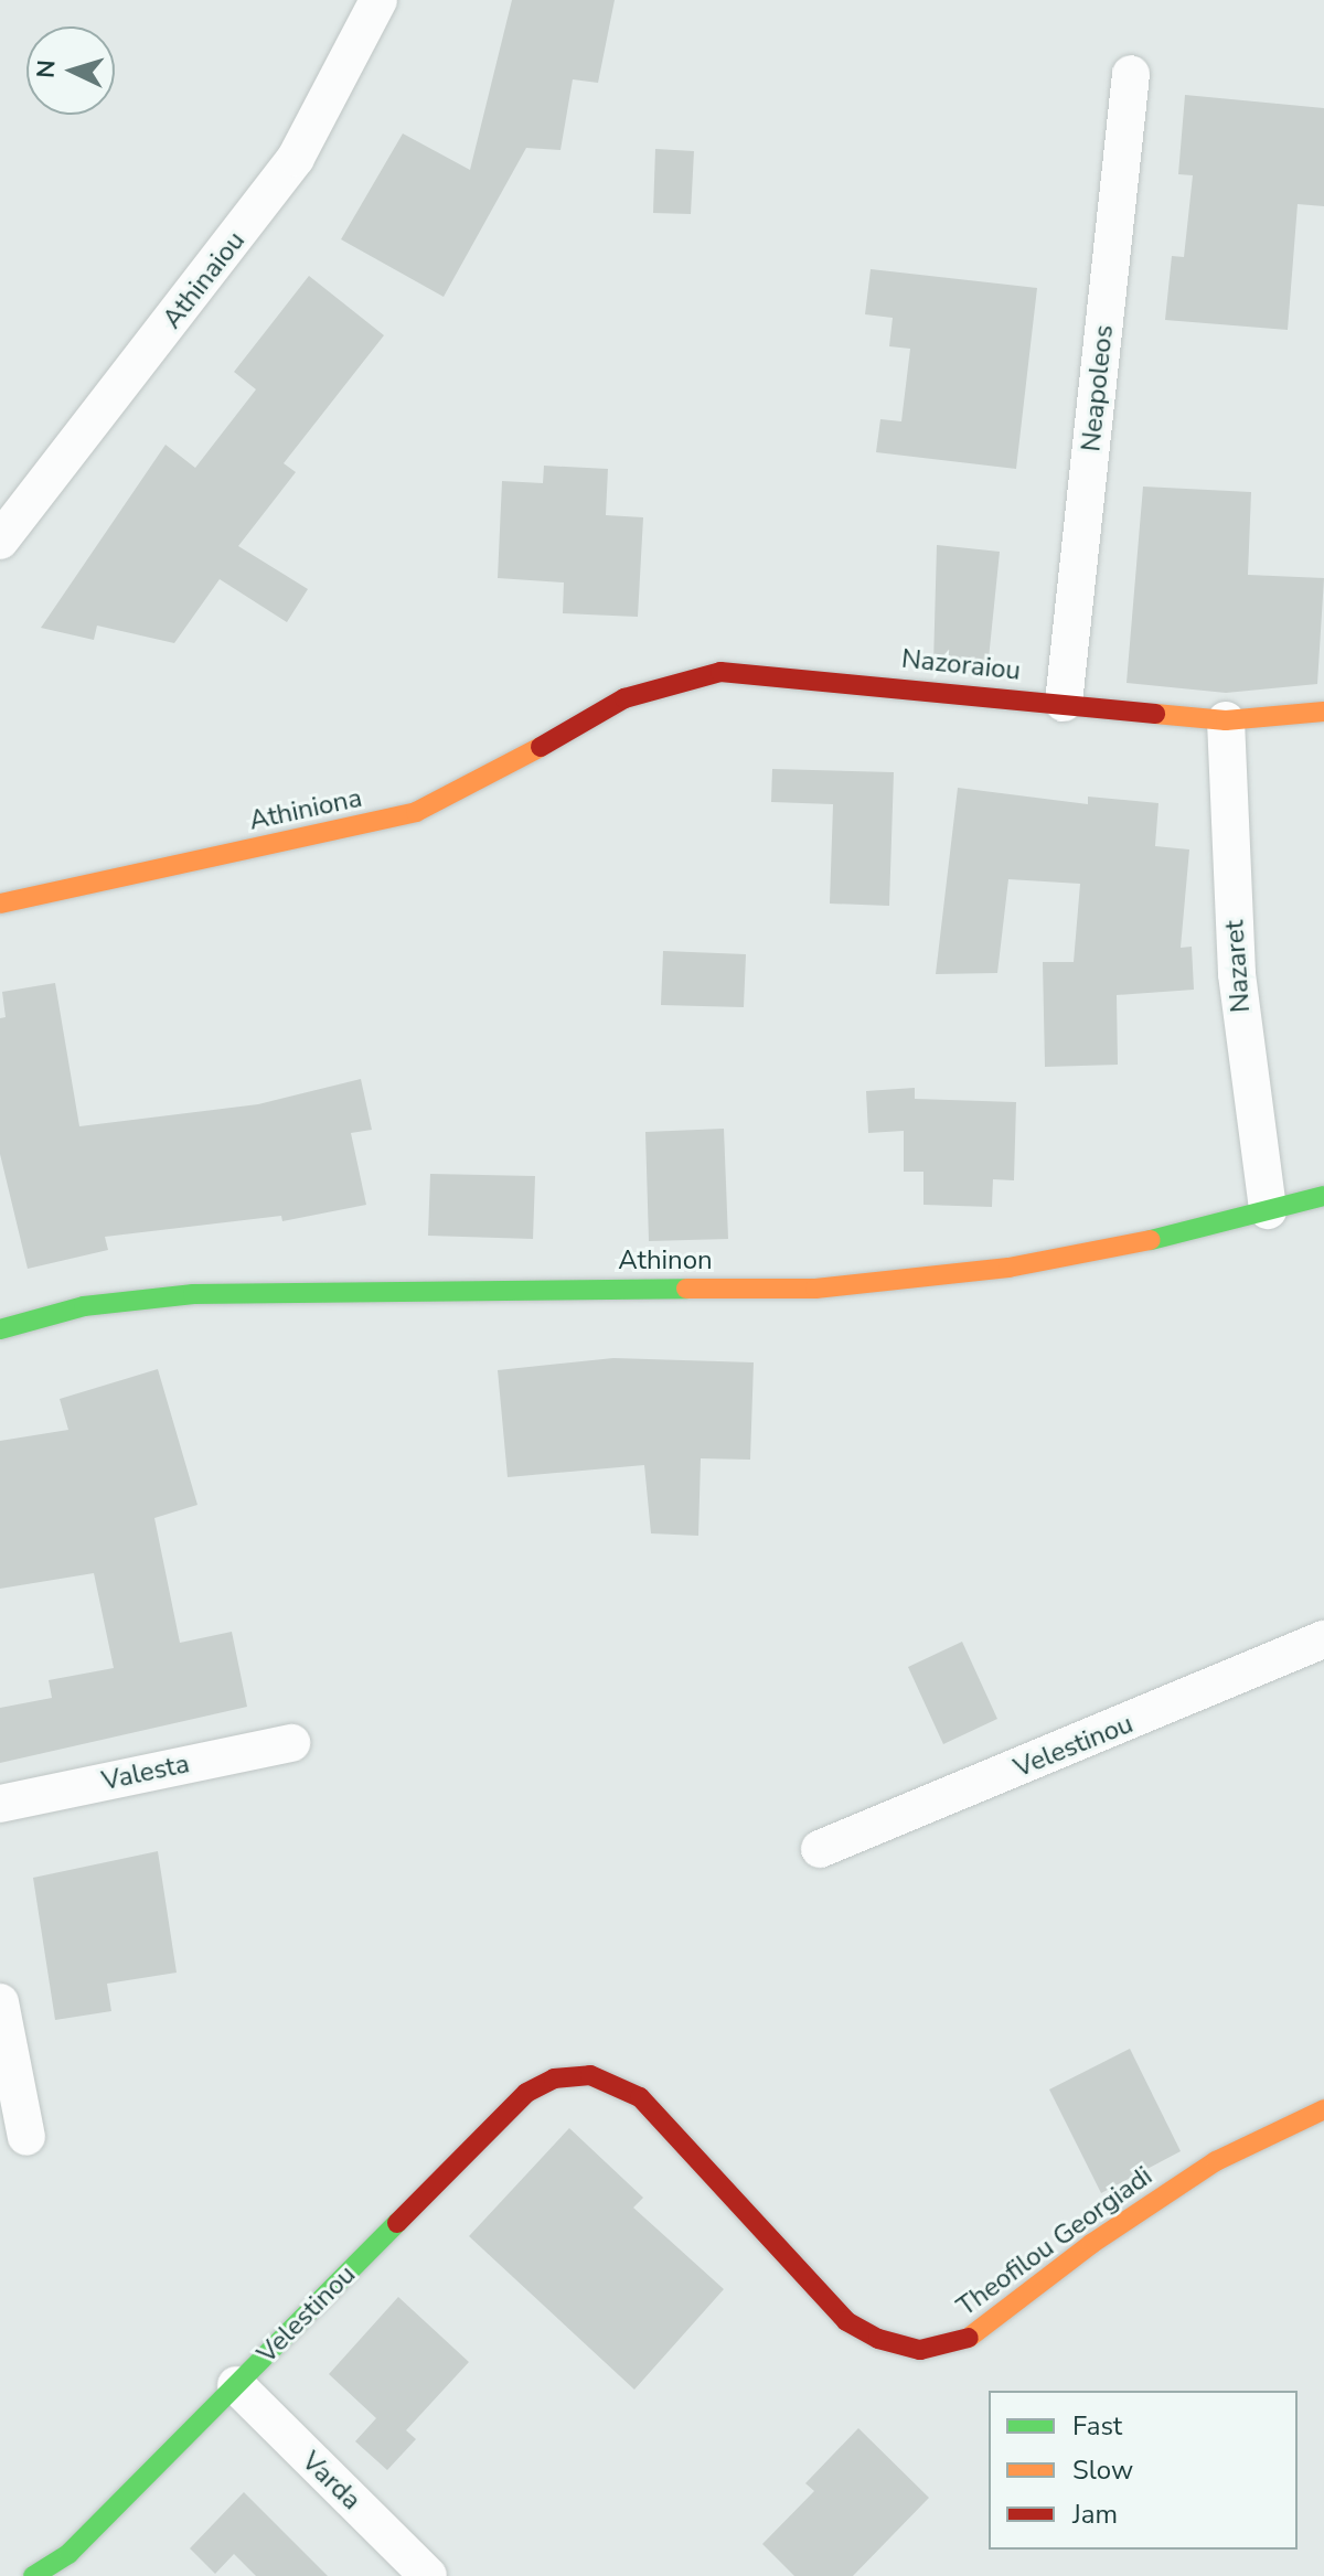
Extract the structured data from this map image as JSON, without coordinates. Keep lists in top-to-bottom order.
{
  "streets": {
    "street": [
      "Athinaiou",
      "Neapoleos",
      "Nazoraiou",
      "Athiniona",
      "Nazaret",
      "Athinon",
      "Velestinou",
      "Valesta",
      "Theofilou Georgiadi",
      "Varda"
    ]
  },
  "crossings": [
    ["Neapoleos", "Nazoraiou"],
    ["Nazoraiou", "Athiniona"],
    ["Nazoraiou", "Nazaret"],
    ["Nazaret", "Athinon"],
    ["Velestinou", "Theofilou Georgiadi"],
    ["Velestinou", "Varda"]
  ],
  "legend": ["Fast", "Slow", "Jam"],
  "north": "left"
}
